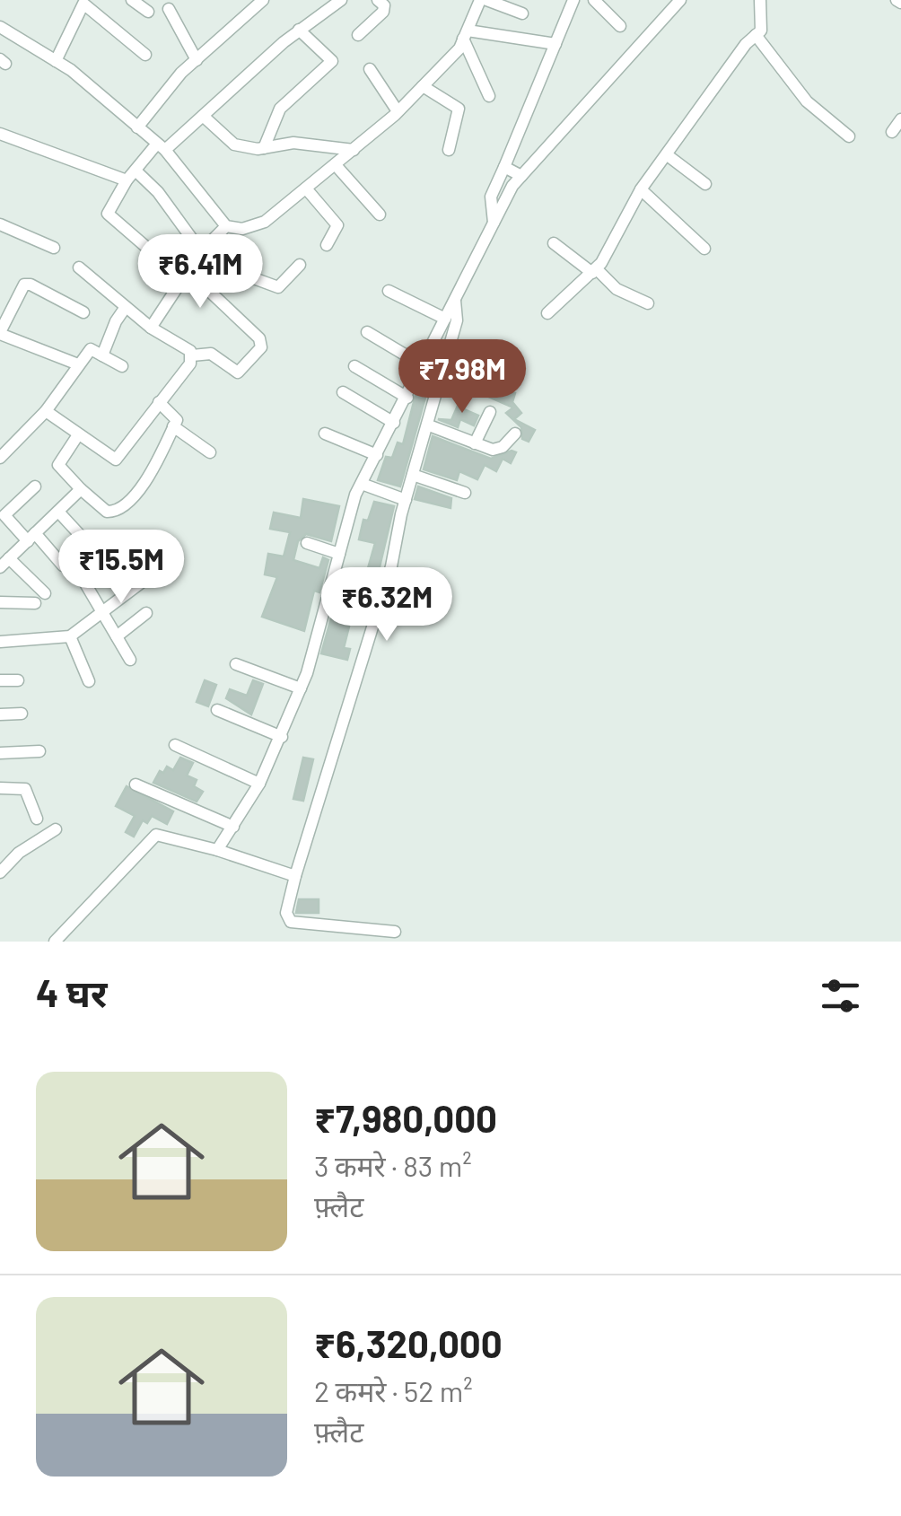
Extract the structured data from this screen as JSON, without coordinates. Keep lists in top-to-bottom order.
{
  "page": {
    "price": [
      "₹6.41M",
      "₹7.98M",
      "₹15.5M",
      "₹6.32M"
    ],
    "heading": "4 घर",
    "list": [
      {
        "name": "₹7,980,000",
        "note": "3 कमरे · 83 m² · फ़्लैट"
      },
      {
        "name": "₹6,320,000",
        "note": "2 कमरे · 52 m² · फ़्लैट"
      }
    ]
  }
}
